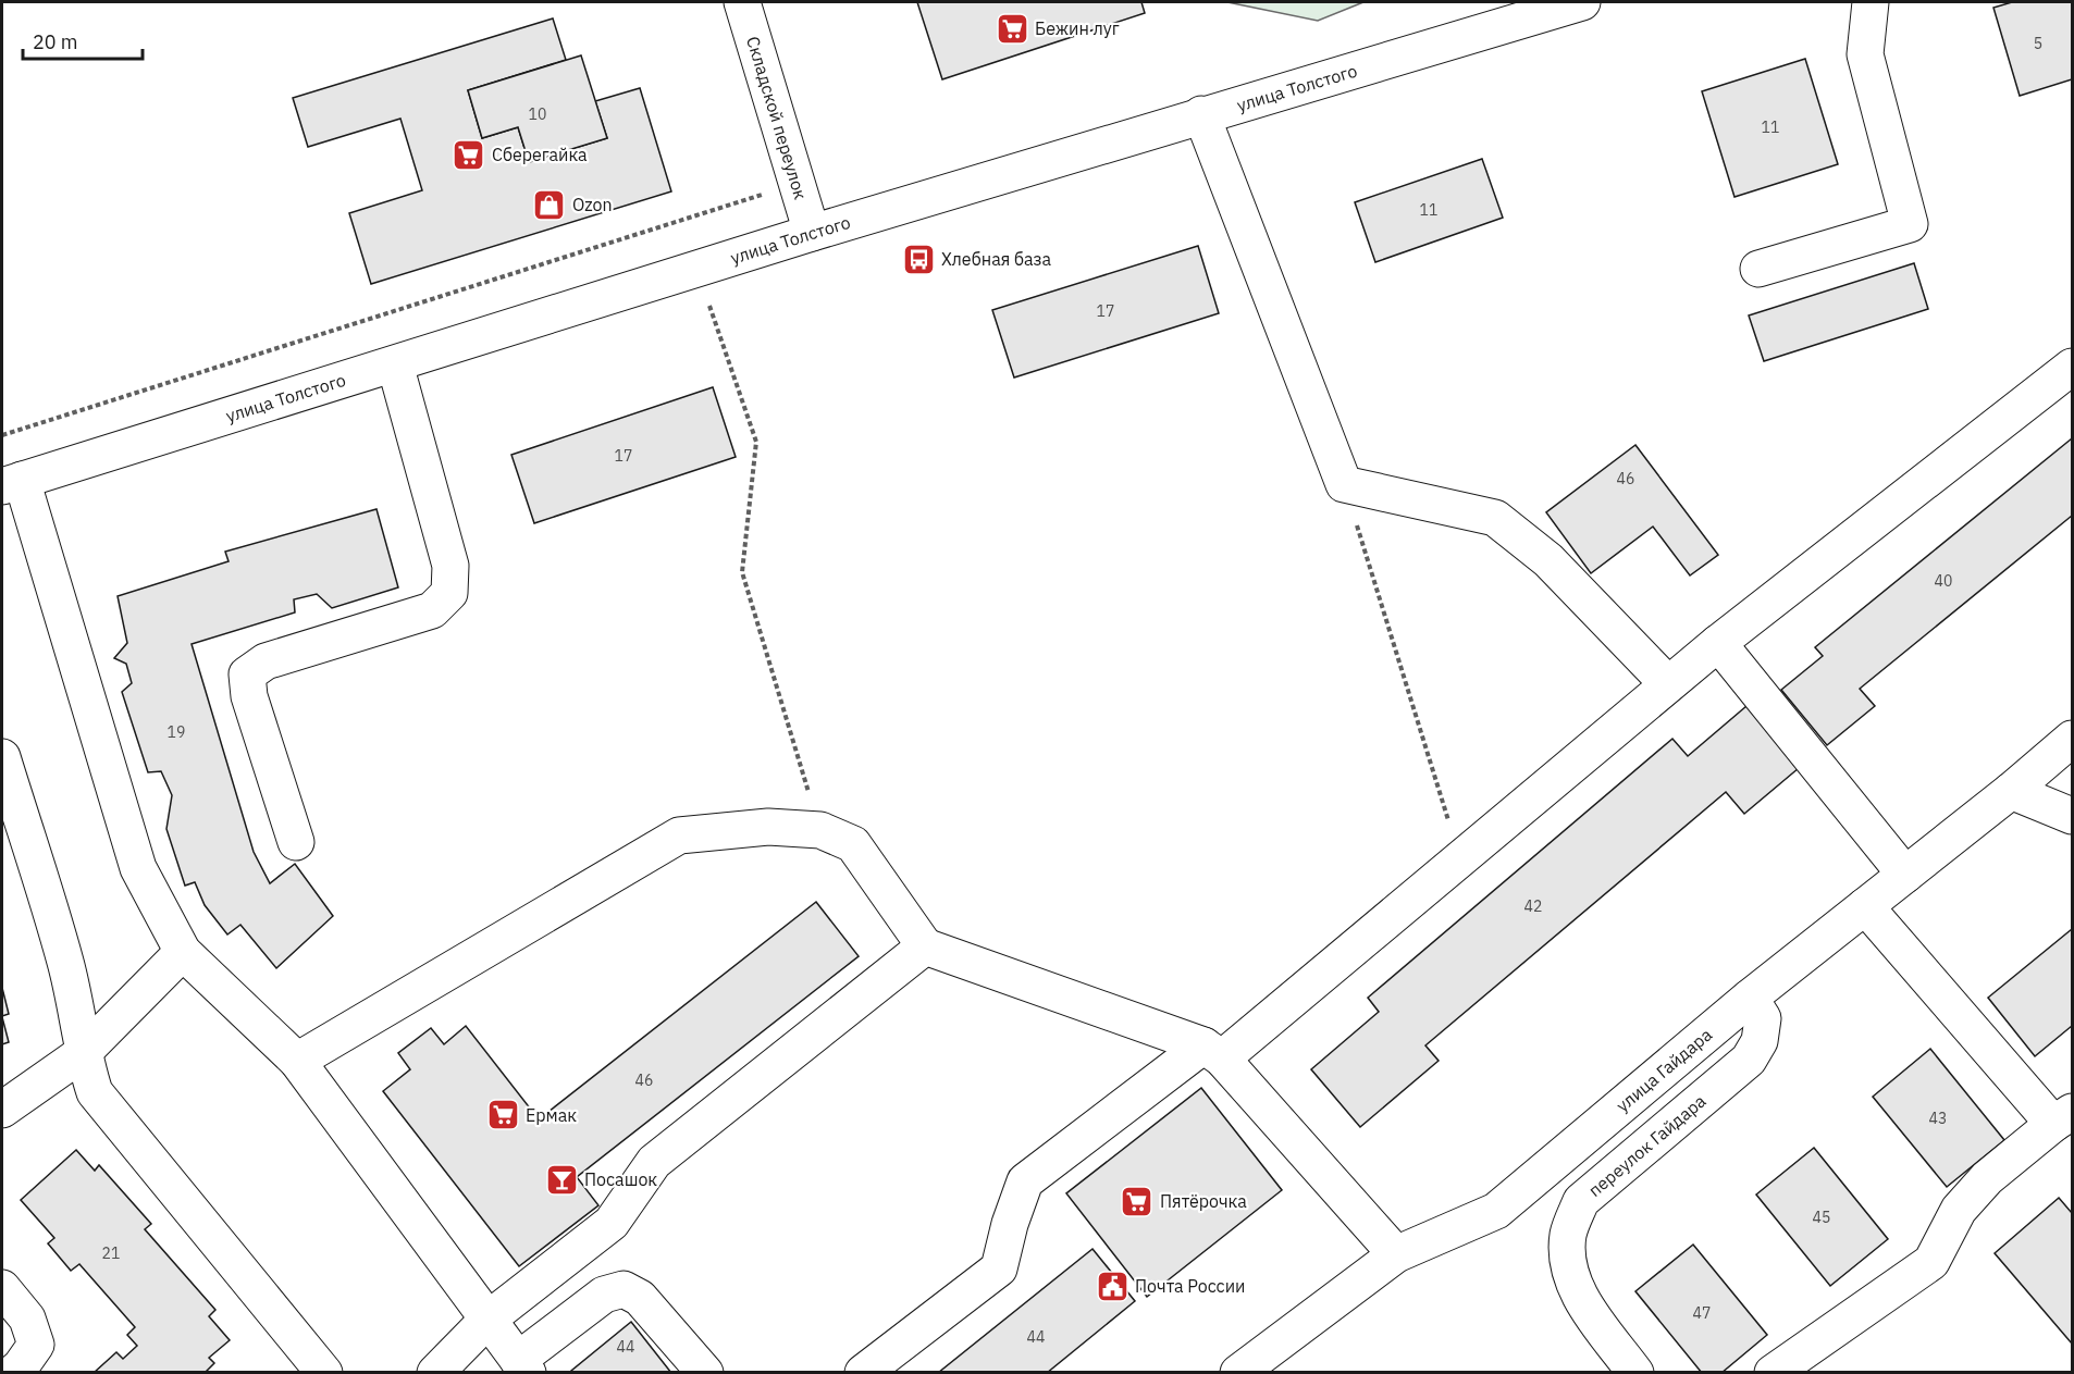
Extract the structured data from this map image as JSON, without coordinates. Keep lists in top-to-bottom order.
{
  "streets": {
    "street": [
      "улица Толстого",
      "Складской переулок",
      "улица Гайдара",
      "переулок Гайдара"
    ]
  },
  "crossings": [
    ["улица Толстого", "Складской переулок"],
    ["улица Гайдара", "переулок Гайдара"]
  ],
  "places": {
    "supermarket": [
      "Бежин луг",
      "Сберегайка",
      "Ермак",
      "Пятёрочка"
    ],
    "shop": ["Ozon"],
    "bus stop": ["Хлебная база"],
    "bar": ["Посашок"],
    "public building": ["Почта России"]
  },
  "house_numbers": [
    "5",
    "10",
    "11",
    "11",
    "17",
    "17",
    "46",
    "40",
    "19",
    "42",
    "46",
    "43",
    "45",
    "21",
    "47",
    "44",
    "44"
  ],
  "scale_bar": "20 m"
}
